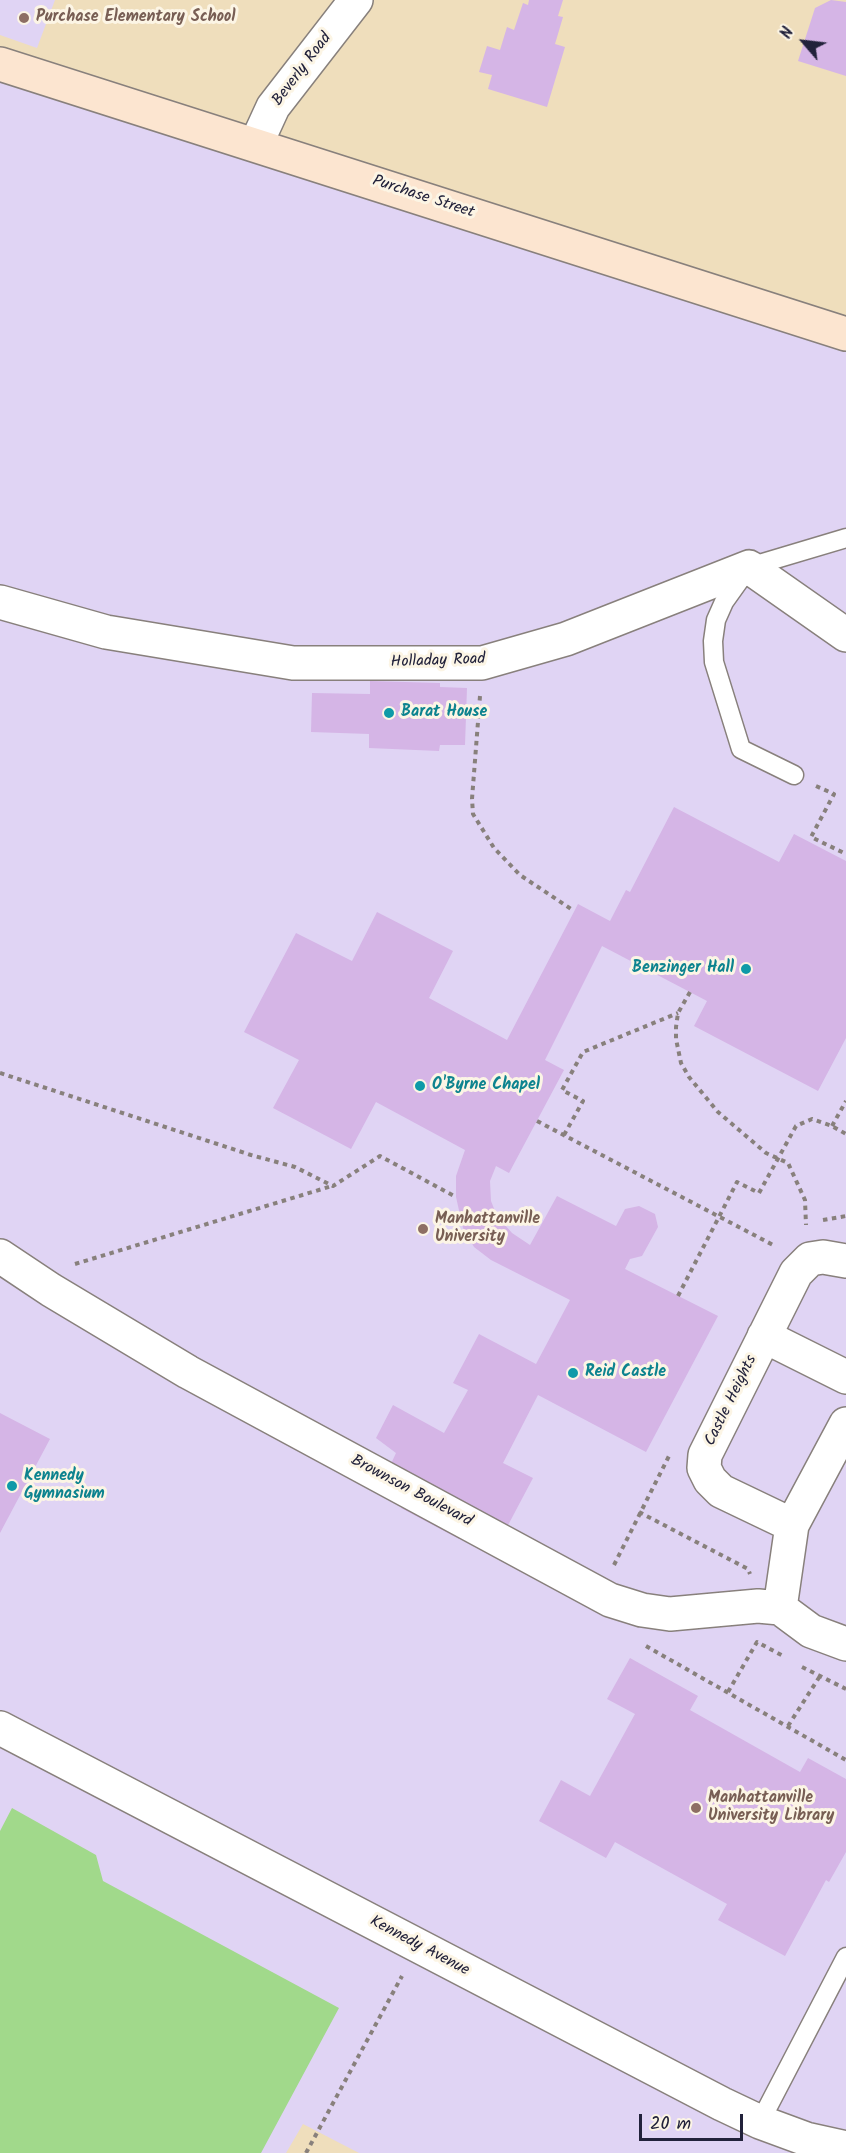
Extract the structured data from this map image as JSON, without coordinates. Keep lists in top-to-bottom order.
{
  "streets": {
    "main road": ["Purchase Street"],
    "street": [
      "Beverly Road",
      "Holladay Road",
      "Castle Heights",
      "Brownson Boulevard",
      "Kennedy Avenue"
    ]
  },
  "crossings": [
    ["Beverly Road", "Purchase Street"]
  ],
  "places": [
    "Purchase Elementary School",
    "Barat House",
    "Benzinger Hall",
    "O'Byrne Chapel",
    "Manhattanville University",
    "Reid Castle",
    "Kennedy Gymnasium",
    "Manhattanville University Library"
  ],
  "scale_bar": "20 m",
  "north": "top left"
}
